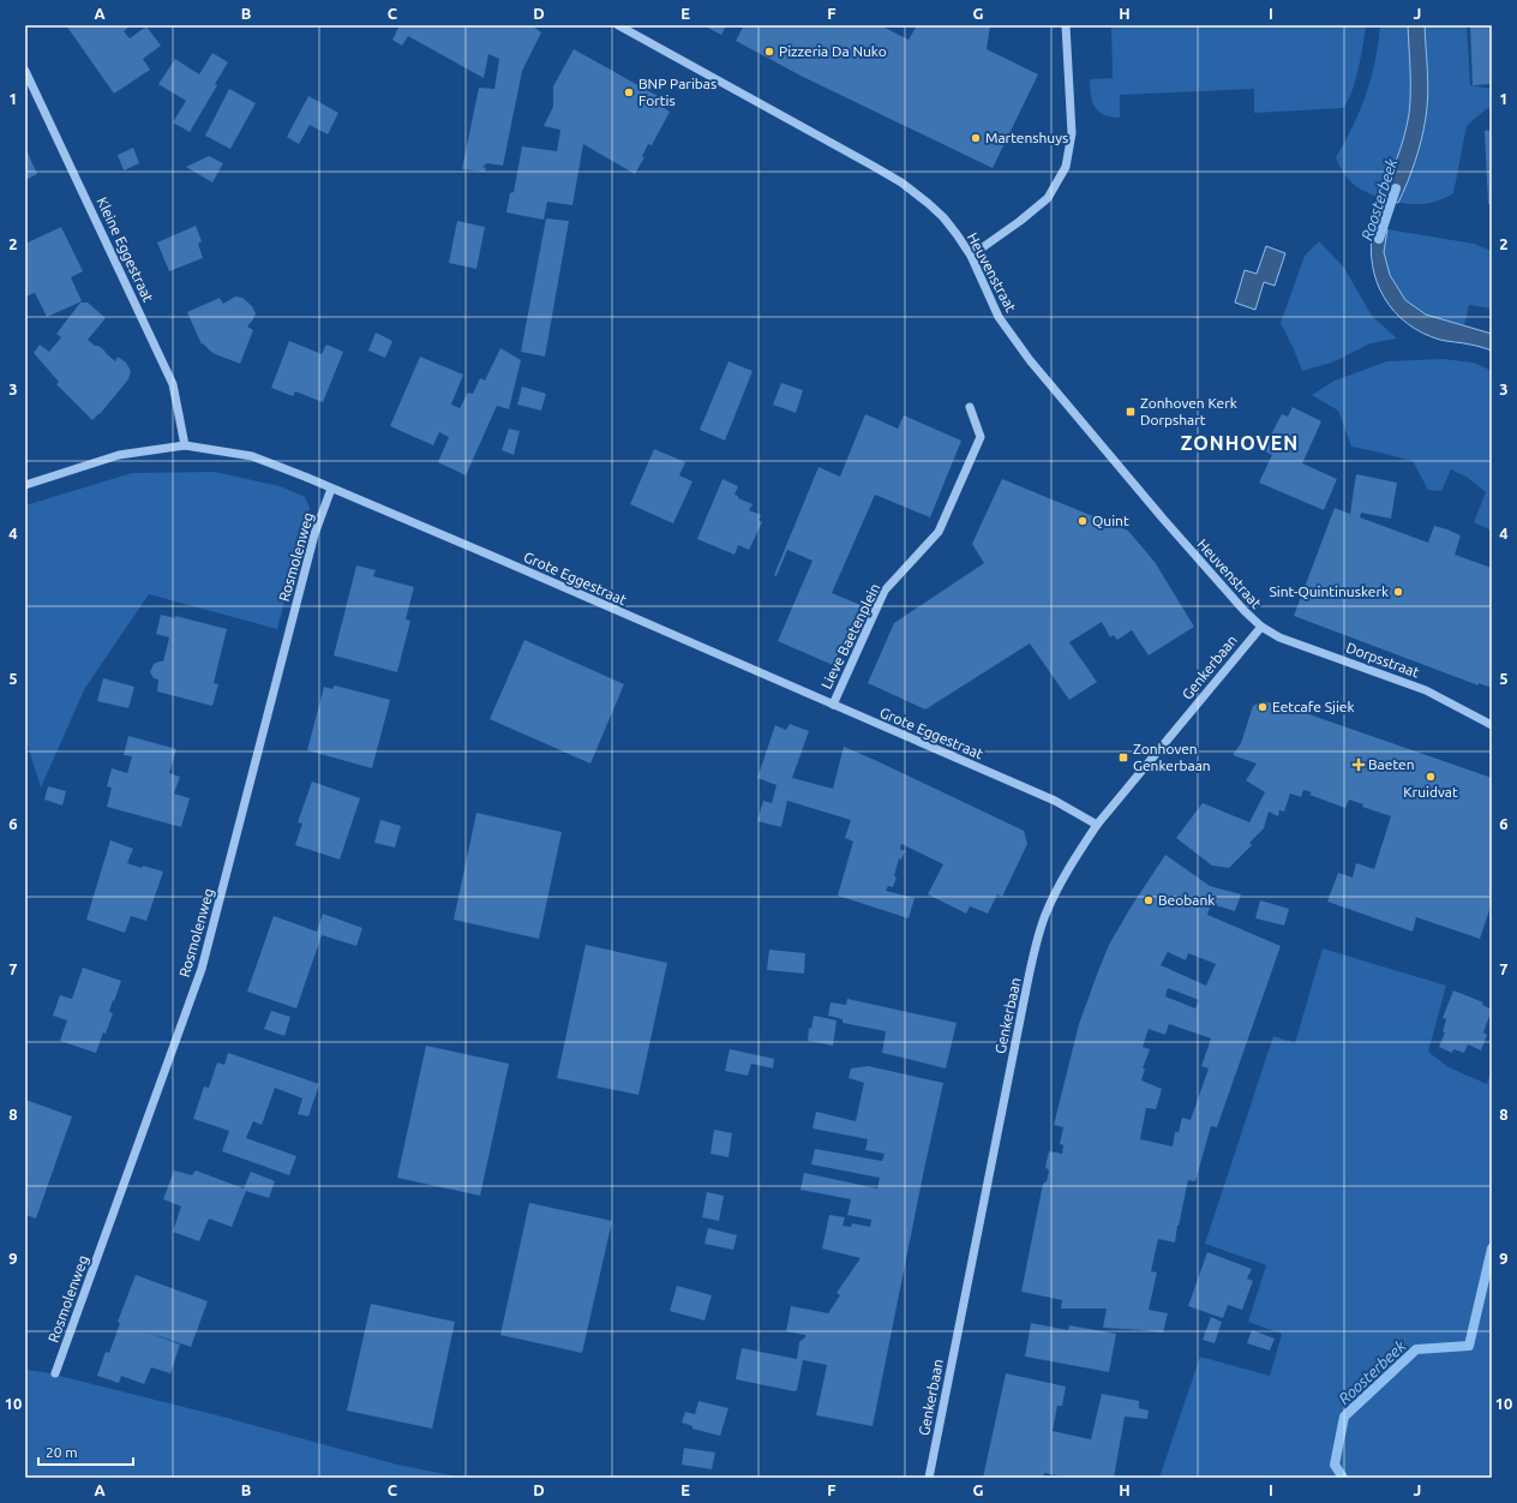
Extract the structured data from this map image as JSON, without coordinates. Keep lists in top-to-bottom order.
{
  "streets": {
    "street": [
      "Kleine Eggestraat",
      "Heuvenstraat",
      "Rosmolenweg",
      "Grote Eggestraat",
      "Lieve Baetenplein",
      "Dorpsstraat",
      "Genkerbaan"
    ]
  },
  "crossings": [
    ["Kleine Eggestraat", "Grote Eggestraat"],
    ["Heuvenstraat", "Dorpsstraat"],
    ["Heuvenstraat", "Genkerbaan"],
    ["Rosmolenweg", "Grote Eggestraat"],
    ["Grote Eggestraat", "Lieve Baetenplein"],
    ["Grote Eggestraat", "Genkerbaan"],
    ["Dorpsstraat", "Genkerbaan"]
  ],
  "districts": ["ZONHOVEN"],
  "water": ["Roosterbeek"],
  "places": {
    "other": [
      "Pizzeria Da Nuko",
      "BNP Paribas Fortis",
      "Martenshuys",
      "Quint",
      "Sint-Quintinuskerk",
      "Eetcafe Sjiek",
      "Kruidvat",
      "Beobank"
    ],
    "transit": ["Zonhoven Kerk Dorpshart", "Zonhoven Genkerbaan"],
    "health": ["Baeten"]
  },
  "scale_bar": "20 m",
  "grid": {
    "columns": [
      "A",
      "B",
      "C",
      "D",
      "E",
      "F",
      "G",
      "H",
      "I",
      "J"
    ],
    "rows": [
      "1",
      "2",
      "3",
      "4",
      "5",
      "6",
      "7",
      "8",
      "9",
      "10"
    ]
  }
}
